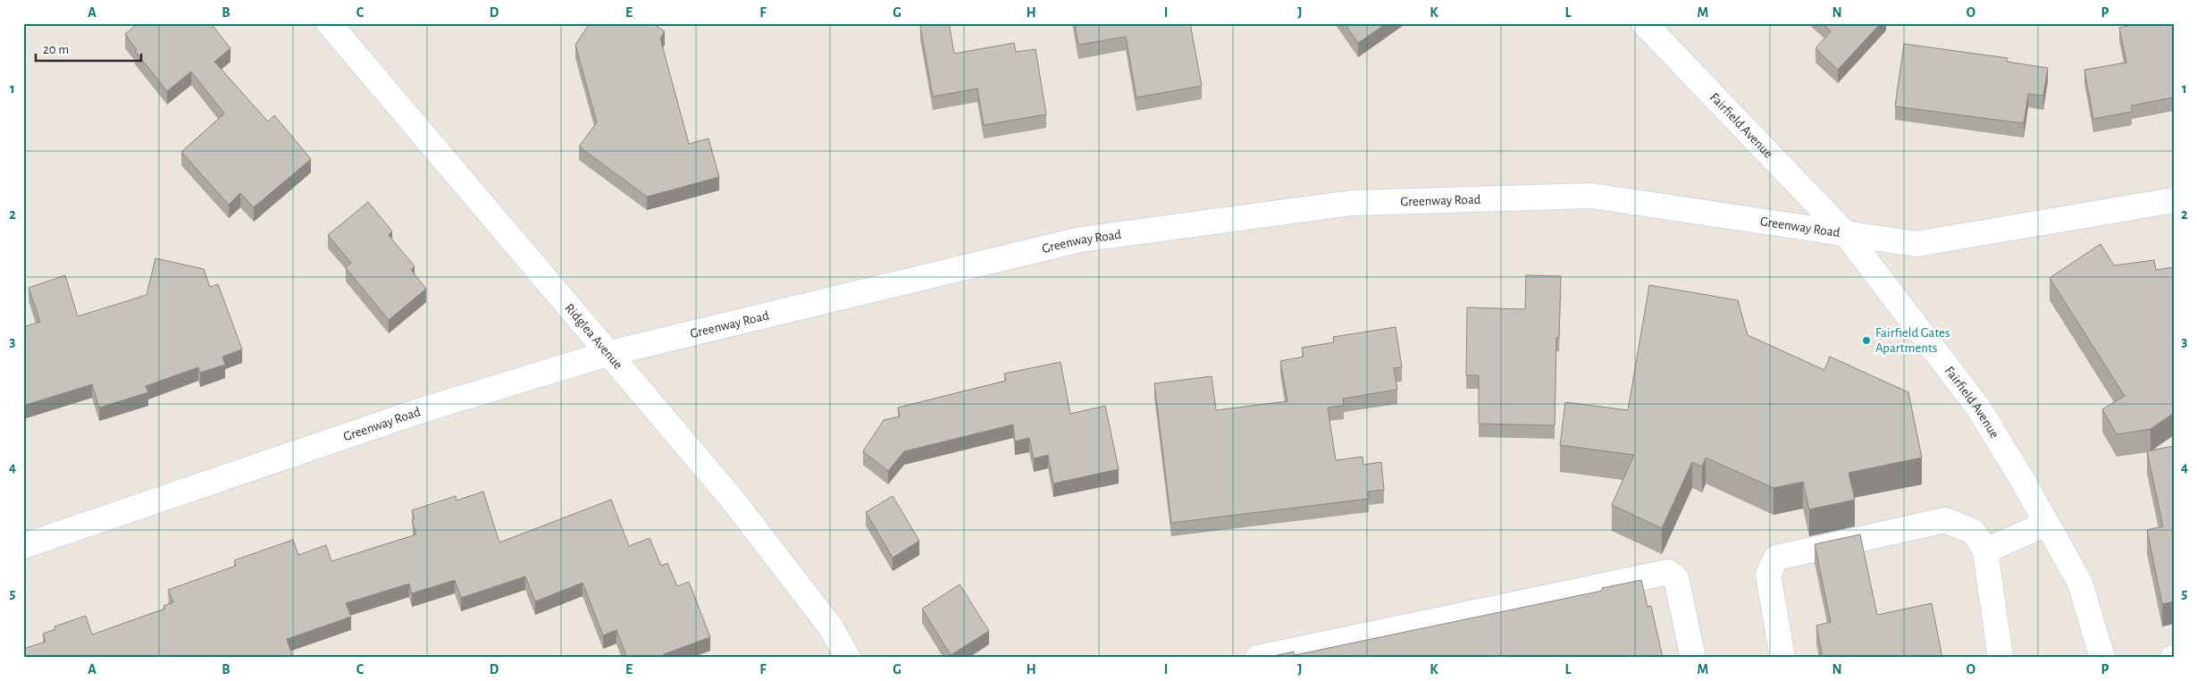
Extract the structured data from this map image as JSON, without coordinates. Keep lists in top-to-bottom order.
{
  "streets": {
    "street": ["Fairfield Avenue", "Greenway Road", "Ridglea Avenue"]
  },
  "crossings": [
    ["Fairfield Avenue", "Greenway Road"],
    ["Greenway Road", "Ridglea Avenue"]
  ],
  "places": ["Fairfield Gates Apartments"],
  "scale_bar": "20 m",
  "grid": {
    "columns": [
      "A",
      "B",
      "C",
      "D",
      "E",
      "F",
      "G",
      "H",
      "I",
      "J",
      "K",
      "L",
      "M",
      "N",
      "O",
      "P"
    ],
    "rows": [
      "1",
      "2",
      "3",
      "4",
      "5"
    ]
  }
}
